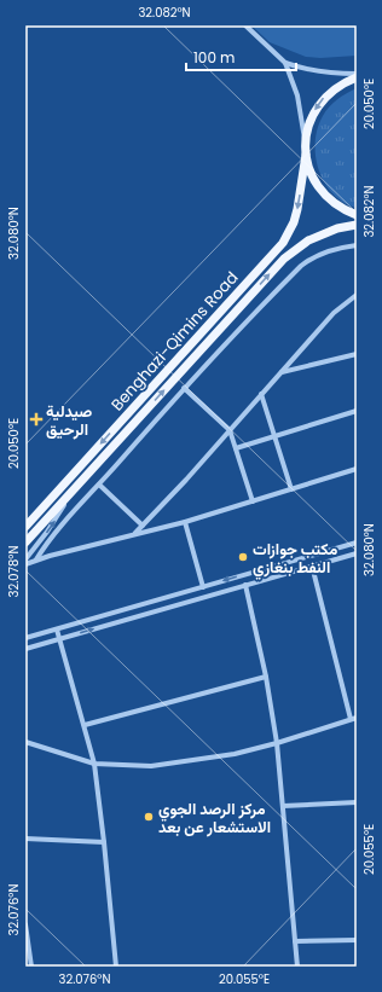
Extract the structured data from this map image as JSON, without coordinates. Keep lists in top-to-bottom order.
{
  "streets": {
    "main road": ["Benghazi-Qimins Road"]
  },
  "places": {
    "health": ["صيدلية الرحيق"],
    "other": ["مكتب جوازات النفط بنغازي", "مركز الرصد الجوي الاستشعار عن بعد"]
  },
  "scale_bar": "100 m",
  "coordinates": [
    "32.082°N",
    "20.050°E",
    "32.080°N",
    "32.078°N",
    "20.055°E",
    "32.076°N"
  ]
}
